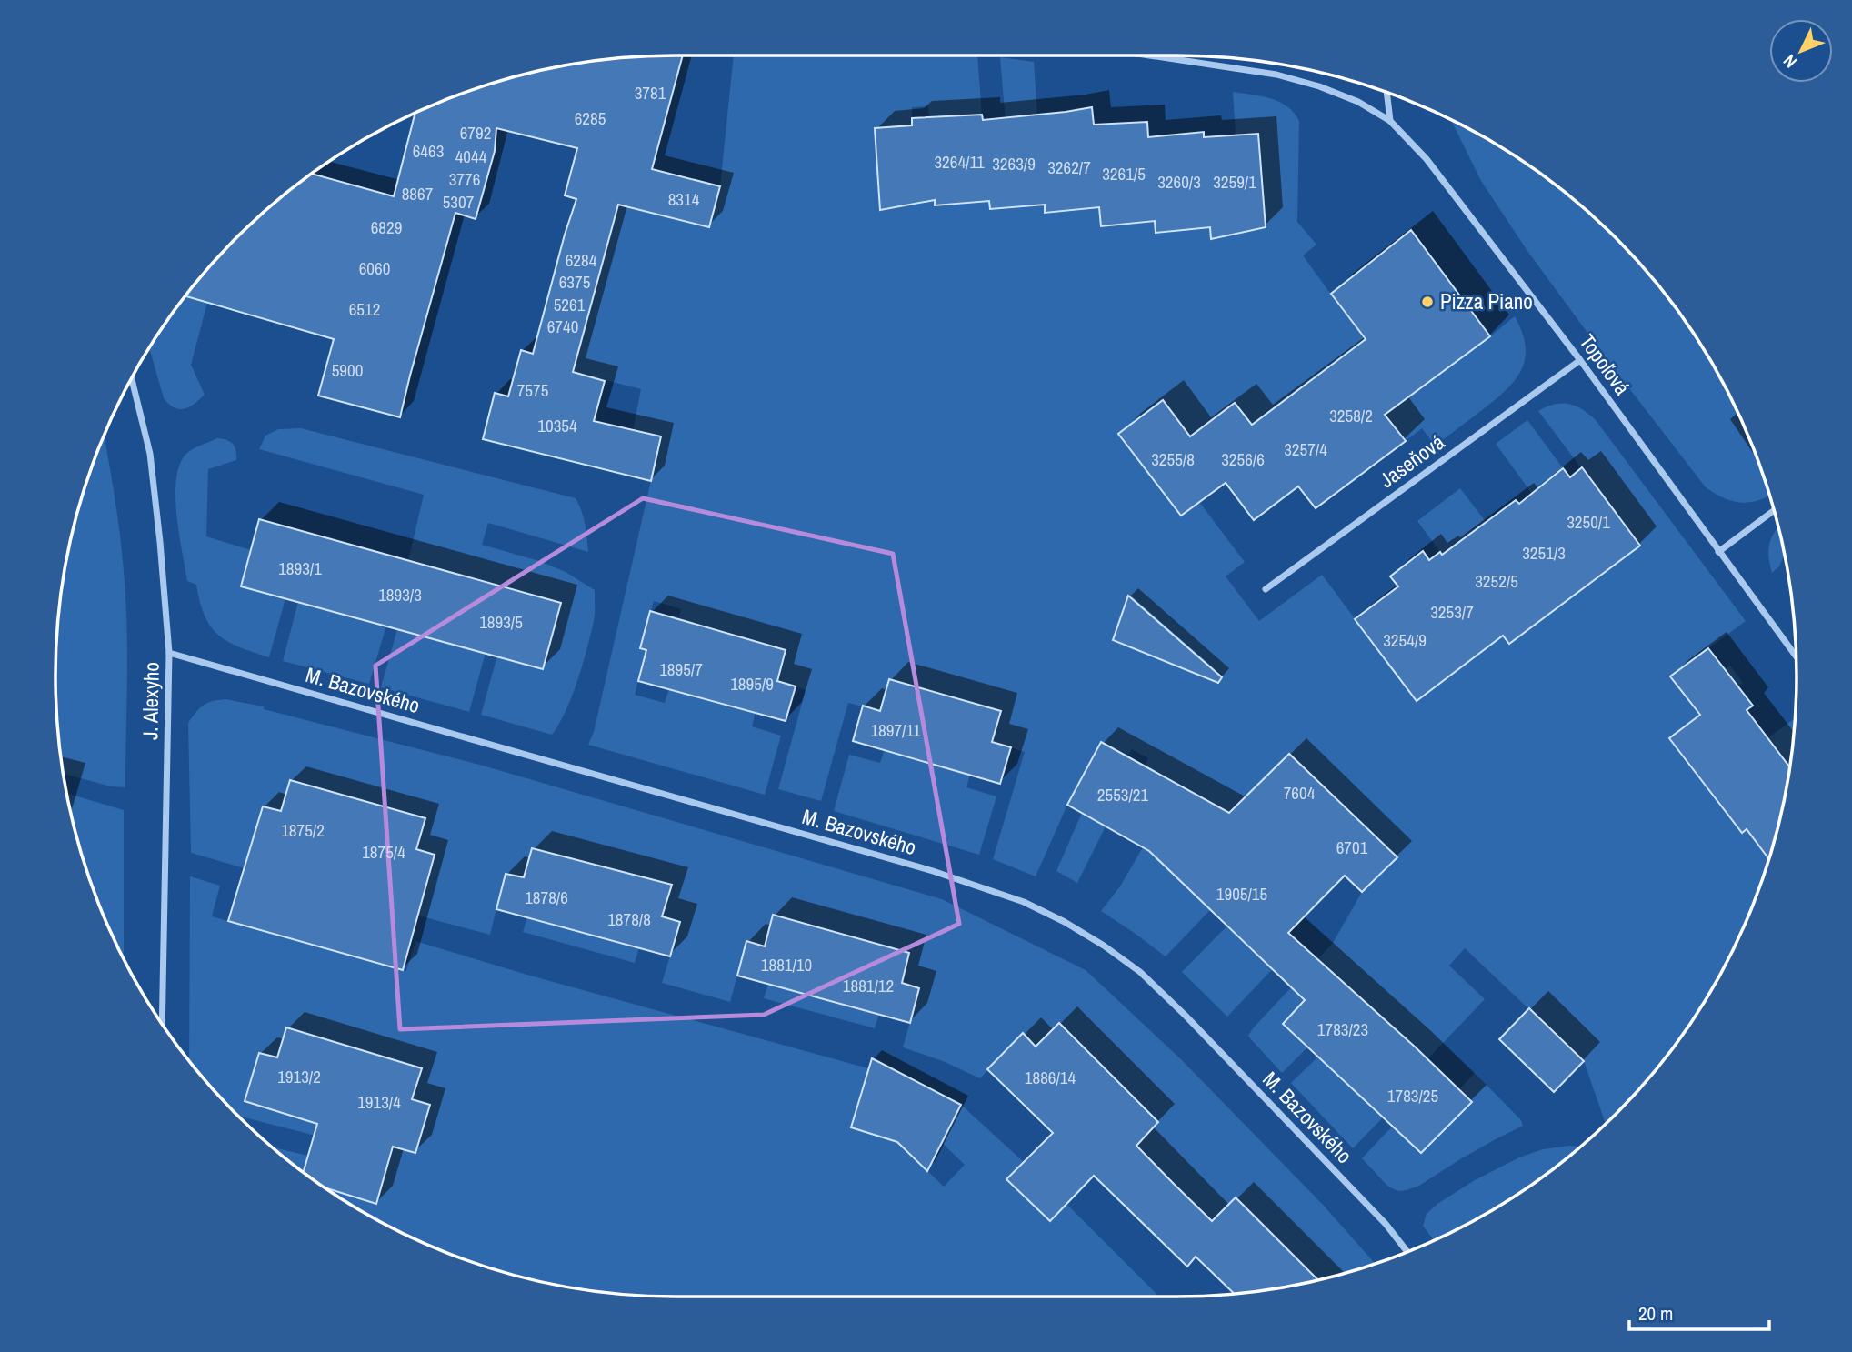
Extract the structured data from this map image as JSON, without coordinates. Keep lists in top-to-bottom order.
{
  "streets": {
    "street": [
      "Topoľová",
      "Jaseňová",
      "M. Bazovského",
      "J. Alexyho"
    ]
  },
  "crossings": [
    ["Topoľová", "Jaseňová"],
    ["M. Bazovského", "J. Alexyho"]
  ],
  "places": ["Pizza Piano"],
  "house_numbers": [
    "3781",
    "6285",
    "6792",
    "6463",
    "4044",
    "3264/11",
    "3263/9",
    "3262/7",
    "3261/5",
    "3776",
    "3260/3",
    "3259/1",
    "8867",
    "8314",
    "5307",
    "6829",
    "6284",
    "6060",
    "6375",
    "5261",
    "6512",
    "6740",
    "5900",
    "7575",
    "3258/2",
    "10354",
    "3257/4",
    "3255/8",
    "3256/6",
    "3250/1",
    "3251/3",
    "1893/1",
    "3252/5",
    "1893/3",
    "3253/7",
    "1893/5",
    "3254/9",
    "1895/7",
    "1895/9",
    "1897/11",
    "7604",
    "2553/21",
    "1875/2",
    "6701",
    "1875/4",
    "1905/15",
    "1878/6",
    "1878/8",
    "1881/10",
    "1881/12",
    "1783/23",
    "1913/2",
    "1886/14",
    "1783/25",
    "1913/4"
  ],
  "scale_bar": "20 m",
  "north": "bottom left"
}
